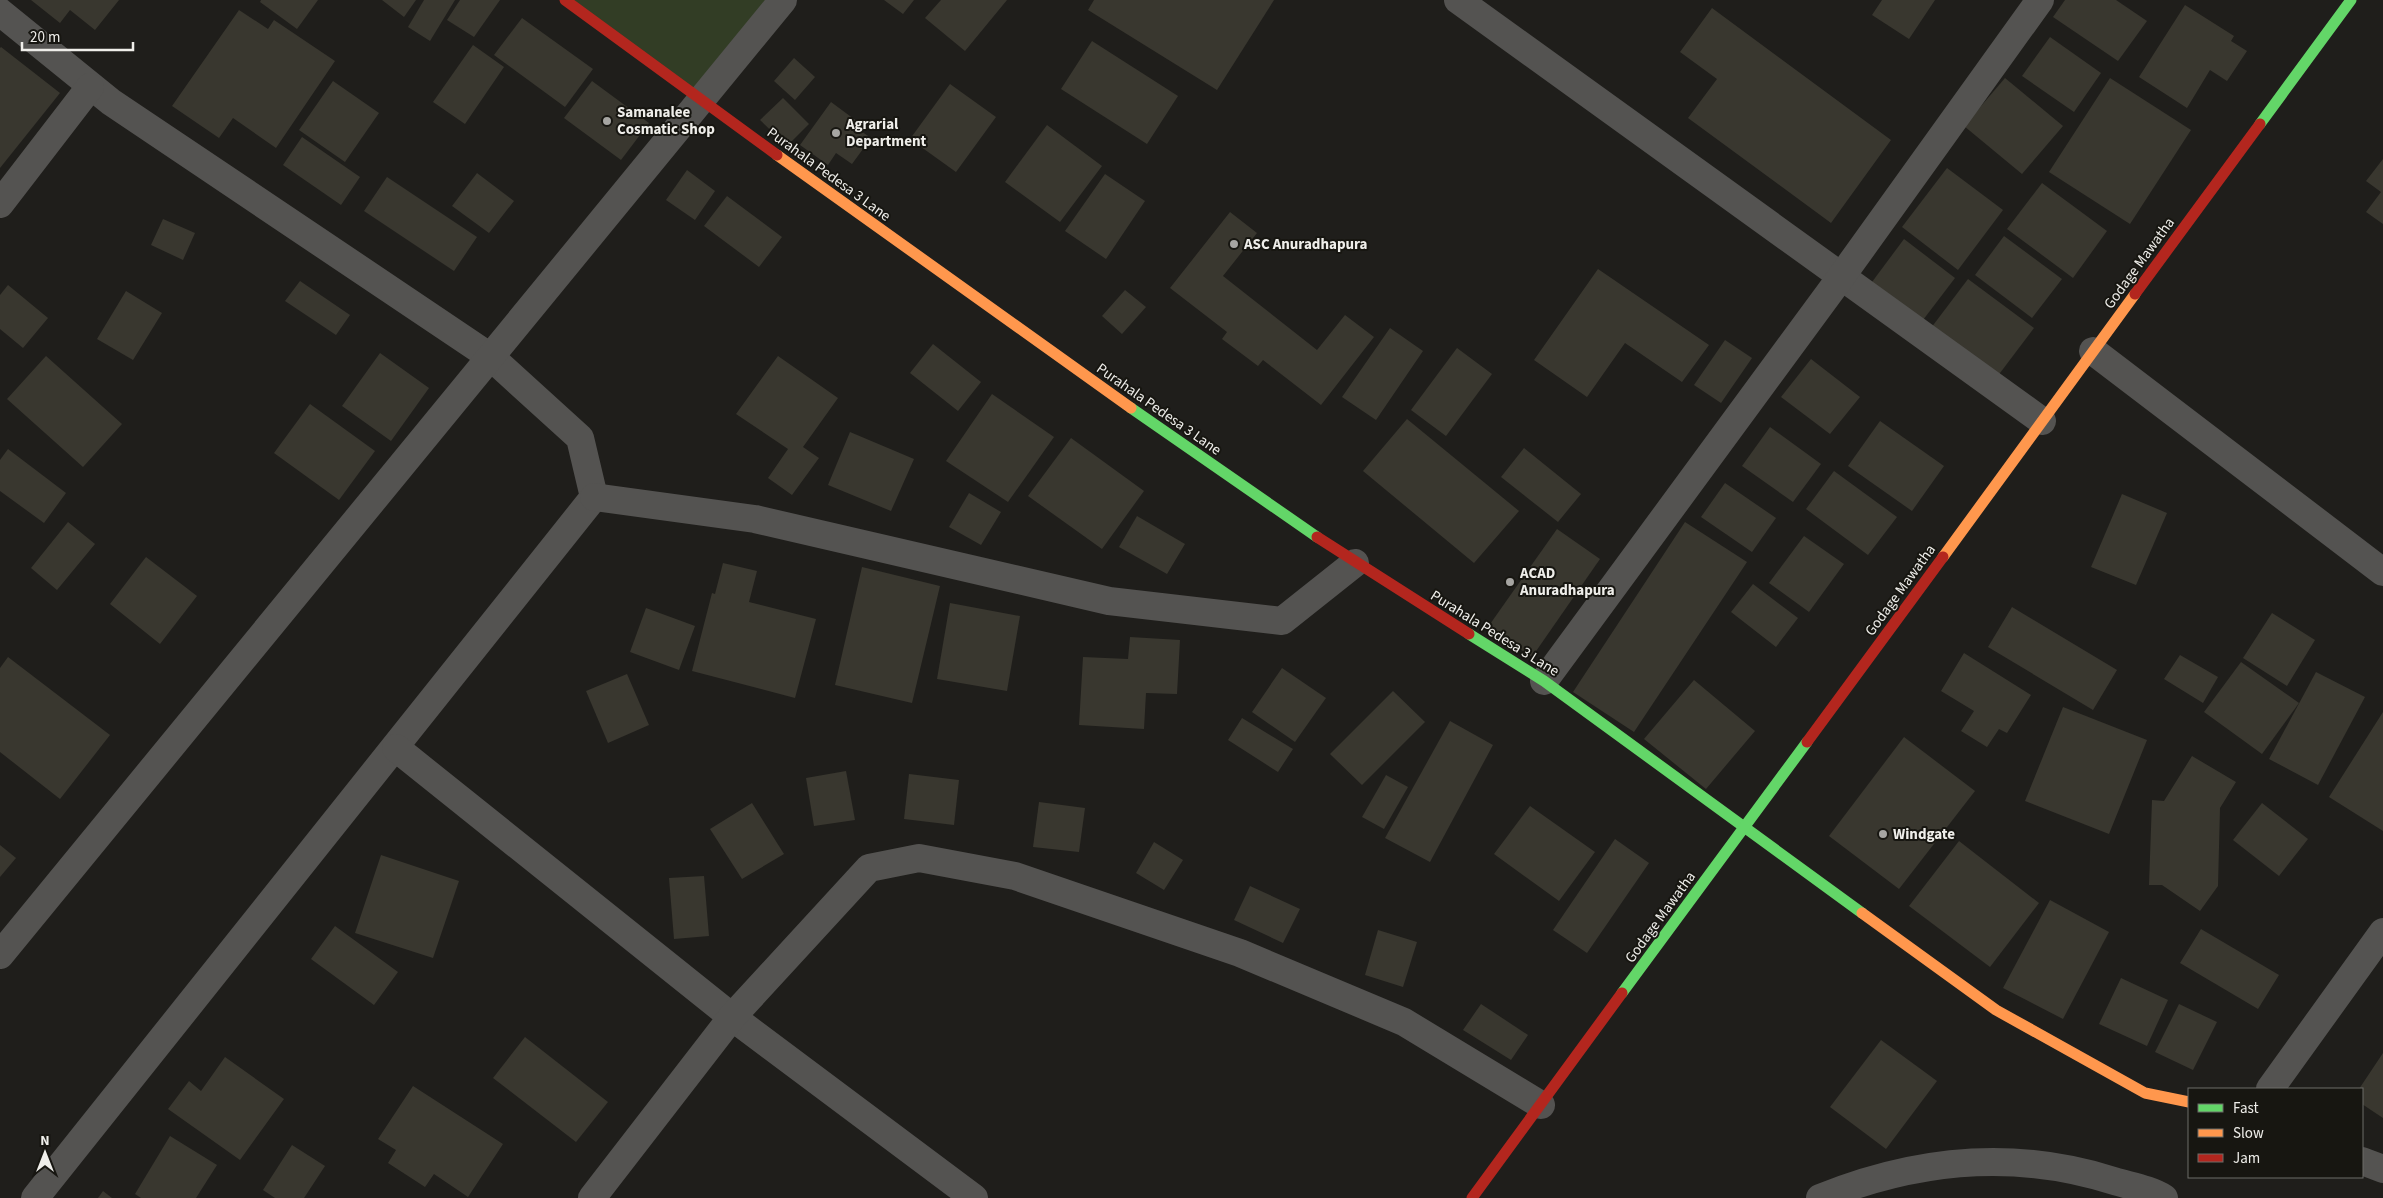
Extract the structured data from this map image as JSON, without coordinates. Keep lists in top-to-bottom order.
{
  "streets": {
    "street": ["Purahala Pedesa 3 Lane", "Godage Mawatha"]
  },
  "crossings": [
    ["Purahala Pedesa 3 Lane", "Godage Mawatha"]
  ],
  "places": [
    "Samanalee Cosmatic Shop",
    "Agrarial Department",
    "ASC Anuradhapura",
    "ACAD Anuradhapura",
    "Windgate"
  ],
  "legend": ["Fast", "Slow", "Jam"],
  "scale_bar": "20 m",
  "north": "top"
}
